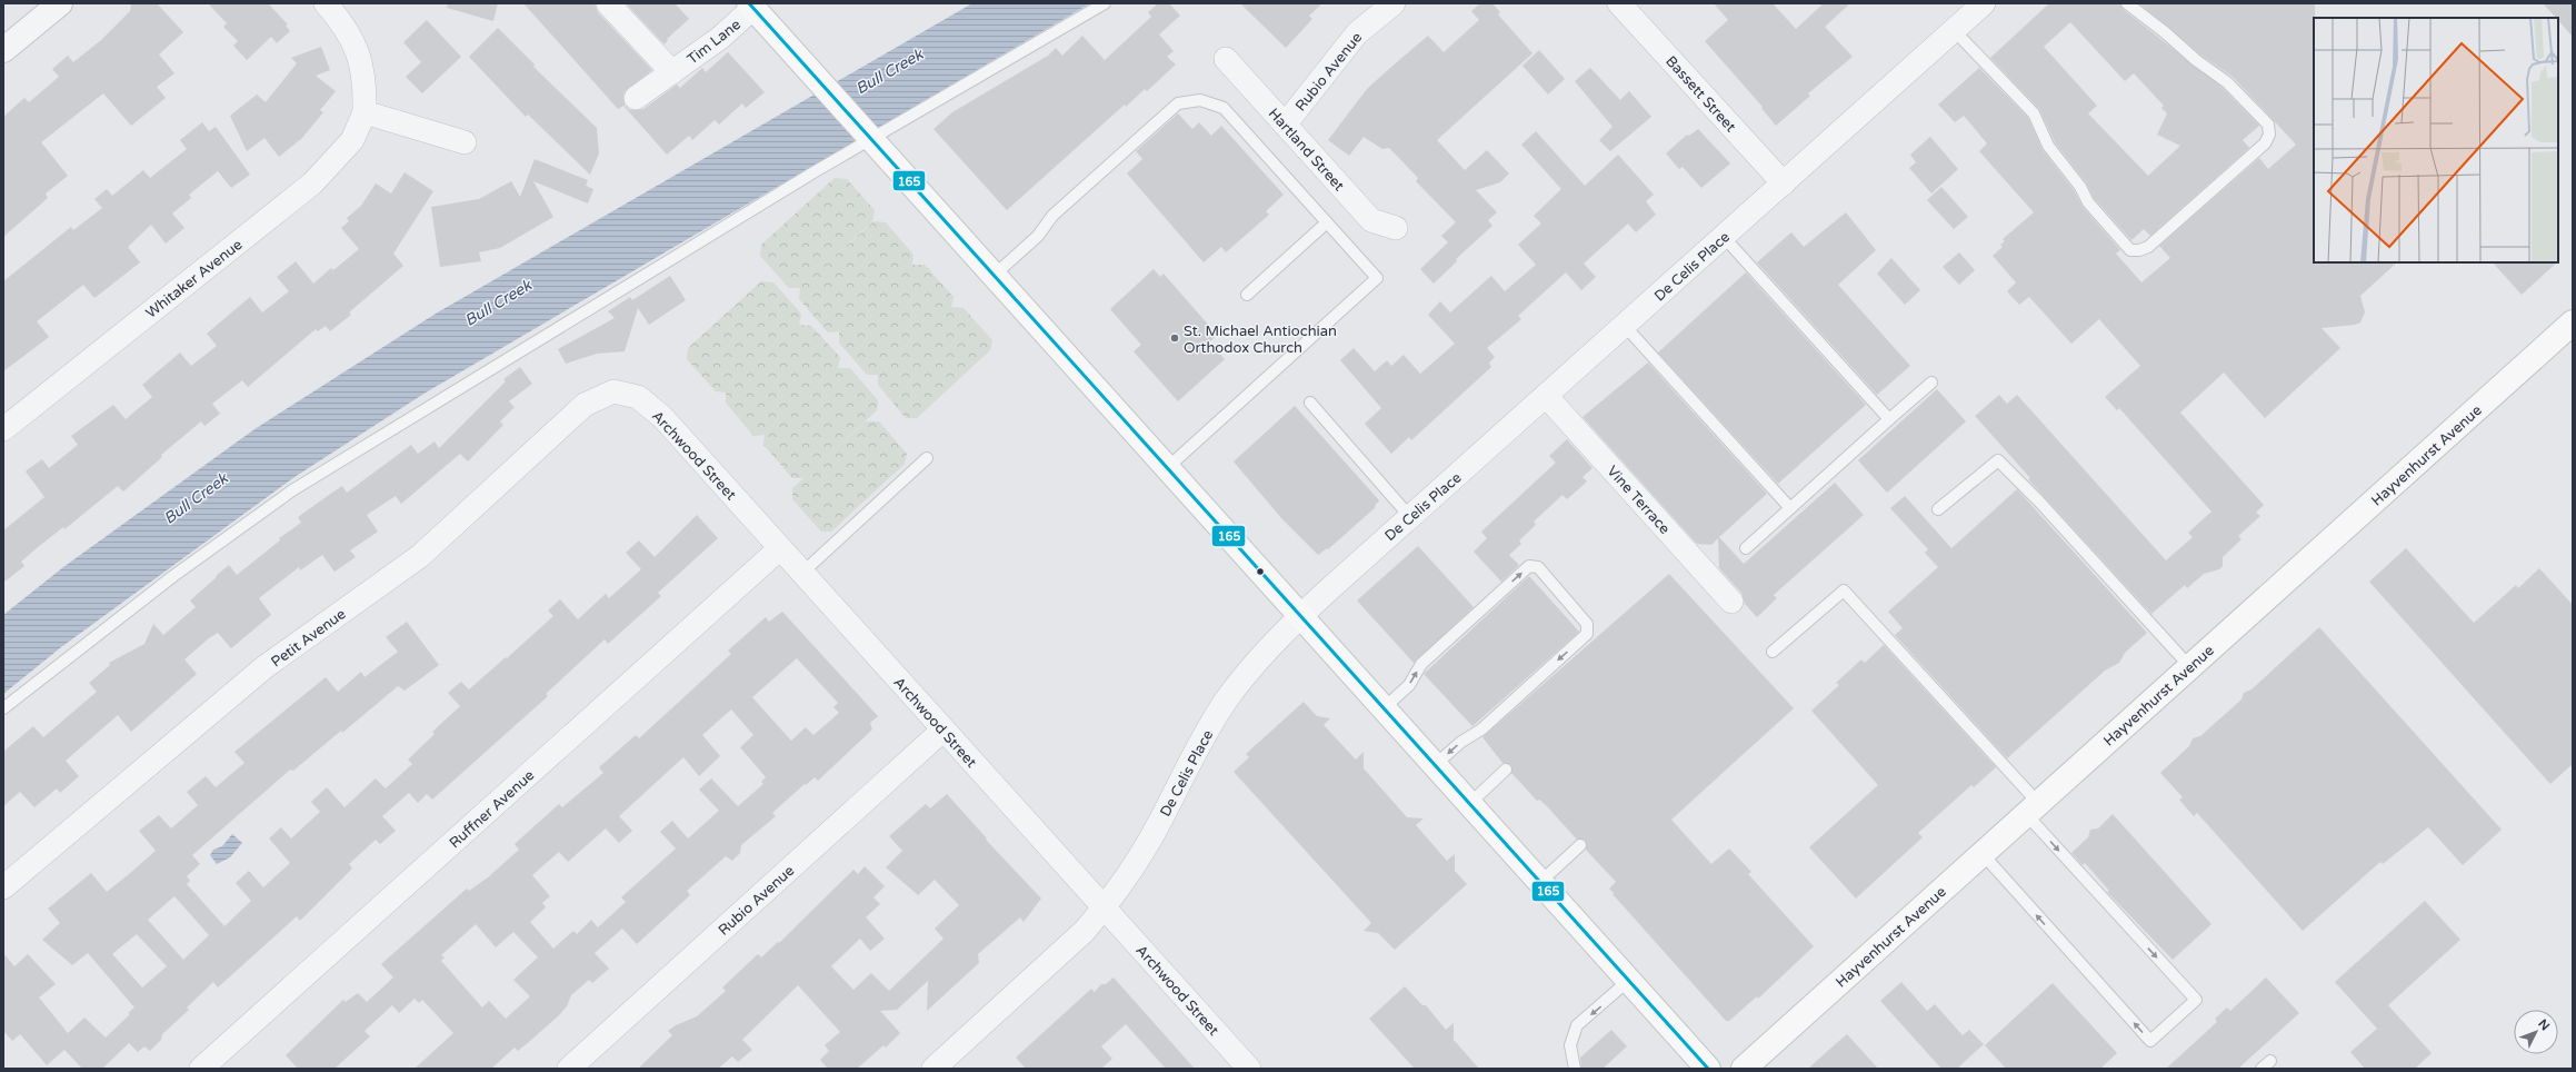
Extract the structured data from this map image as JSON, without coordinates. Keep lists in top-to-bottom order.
{
  "streets": {
    "main road": ["Hayvenhurst Avenue"],
    "street": [
      "Tim Lane",
      "Rubio Avenue",
      "Bassett Street",
      "Hartland Street",
      "De Celis Place",
      "Whitaker Avenue",
      "Archwood Street",
      "Vine Terrace",
      "Petit Avenue",
      "Ruffner Avenue"
    ]
  },
  "crossings": [
    ["Rubio Avenue", "Hartland Street"],
    ["Rubio Avenue", "Archwood Street"],
    ["Bassett Street", "De Celis Place"],
    ["De Celis Place", "Archwood Street"],
    ["De Celis Place", "Vine Terrace"],
    ["Archwood Street", "Petit Avenue"],
    ["Archwood Street", "Ruffner Avenue"]
  ],
  "water": ["Bull Creek"],
  "places": ["St. Michael Antiochian Orthodox Church"],
  "lines": ["transit line 165"],
  "north": "top right"
}
